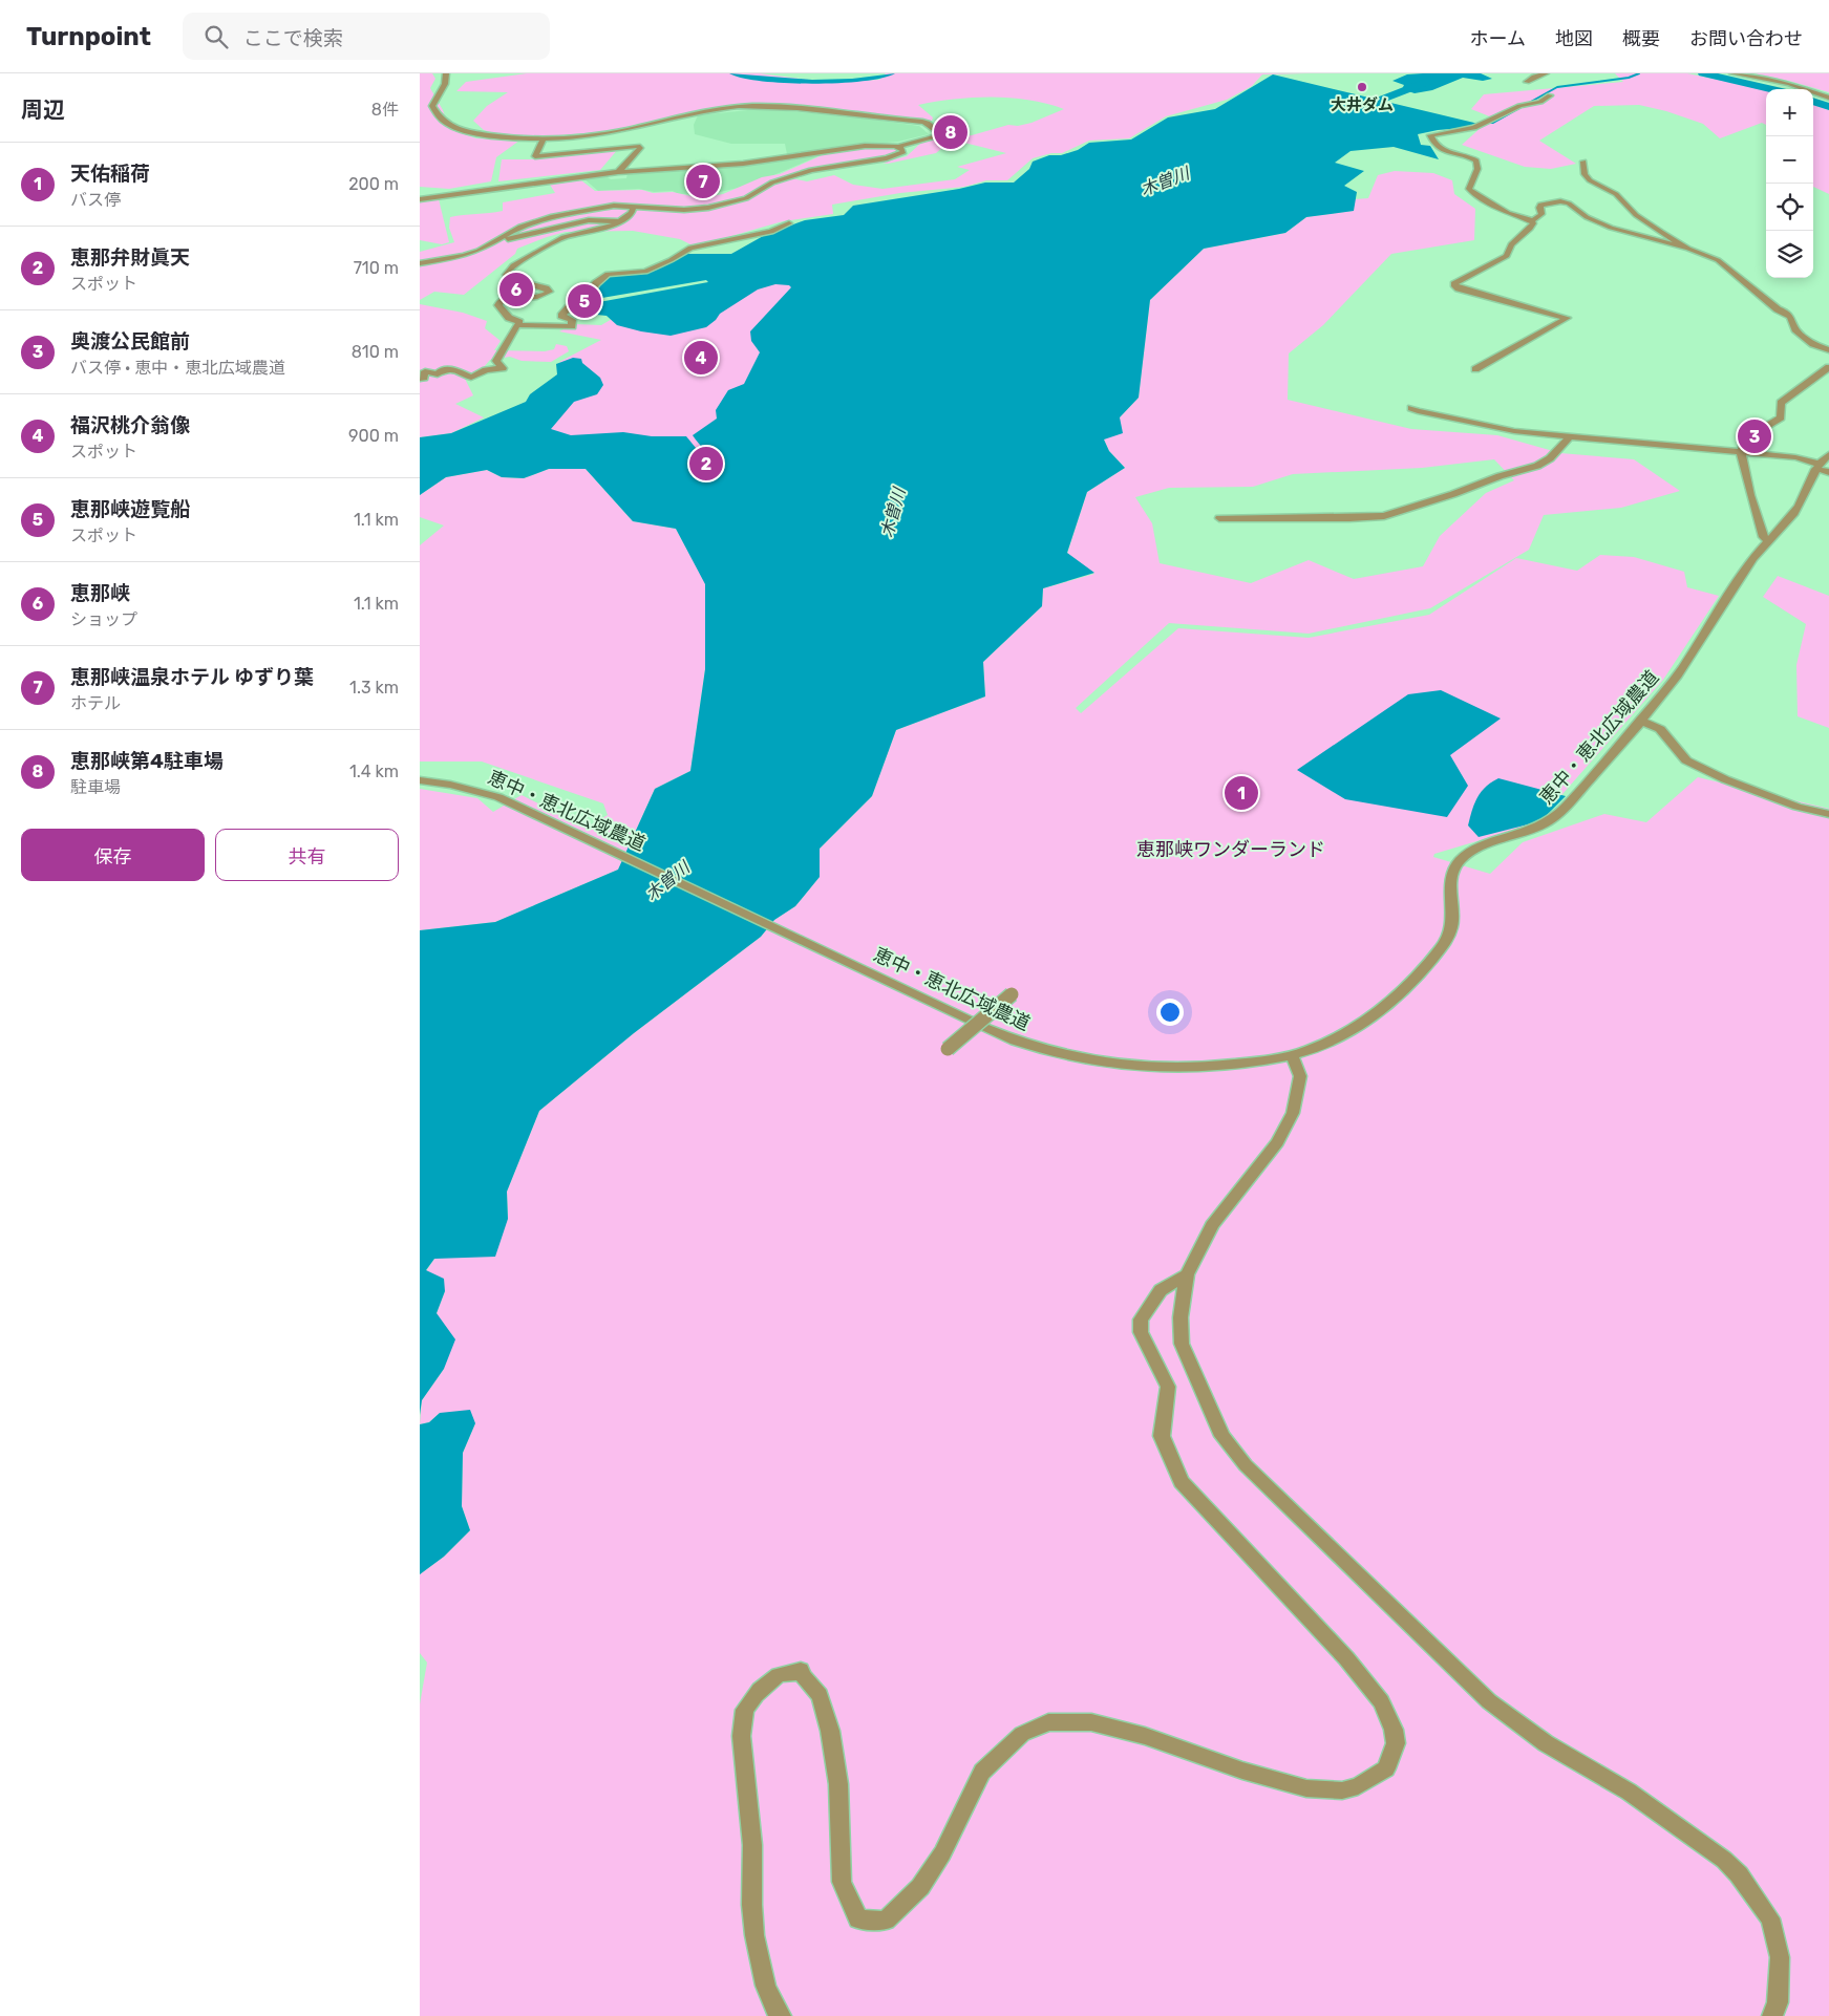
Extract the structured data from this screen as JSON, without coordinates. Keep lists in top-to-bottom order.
{
  "streets": {
    "street": ["恵中・恵北広域農道"]
  },
  "water": ["木曽川"],
  "parks": ["恵那峡ワンダーランド"],
  "places": ["大井ダム"],
  "page": {
    "header": "Turnpoint",
    "search": "ここで検索",
    "nav": [
      "ホーム",
      "地図",
      "概要",
      "お問い合わせ"
    ],
    "heading": ["周辺", "8件"],
    "map_buttons": ["+", "−"],
    "pins": [
      "8",
      "7",
      "6",
      "5",
      "4",
      "3",
      "2",
      "1"
    ],
    "list": [
      {
        "mark": "1",
        "name": "天佑稲荷",
        "note": "バス停",
        "value": "200 m"
      },
      {
        "mark": "2",
        "name": "恵那弁財眞天",
        "note": "スポット",
        "value": "710 m"
      },
      {
        "mark": "3",
        "name": "奥渡公民館前",
        "note": "バス停 · 恵中・恵北広域農道",
        "value": "810 m"
      },
      {
        "mark": "4",
        "name": "福沢桃介翁像",
        "note": "スポット",
        "value": "900 m"
      },
      {
        "mark": "5",
        "name": "恵那峡遊覧船",
        "note": "スポット",
        "value": "1.1 km"
      },
      {
        "mark": "6",
        "name": "恵那峡",
        "note": "ショップ",
        "value": "1.1 km"
      },
      {
        "mark": "7",
        "name": "恵那峡温泉ホテル ゆずり葉",
        "note": "ホテル",
        "value": "1.3 km"
      },
      {
        "mark": "8",
        "name": "恵那峡第4駐車場",
        "note": "駐車場",
        "value": "1.4 km"
      }
    ],
    "buttons": ["保存", "共有"]
  }
}
